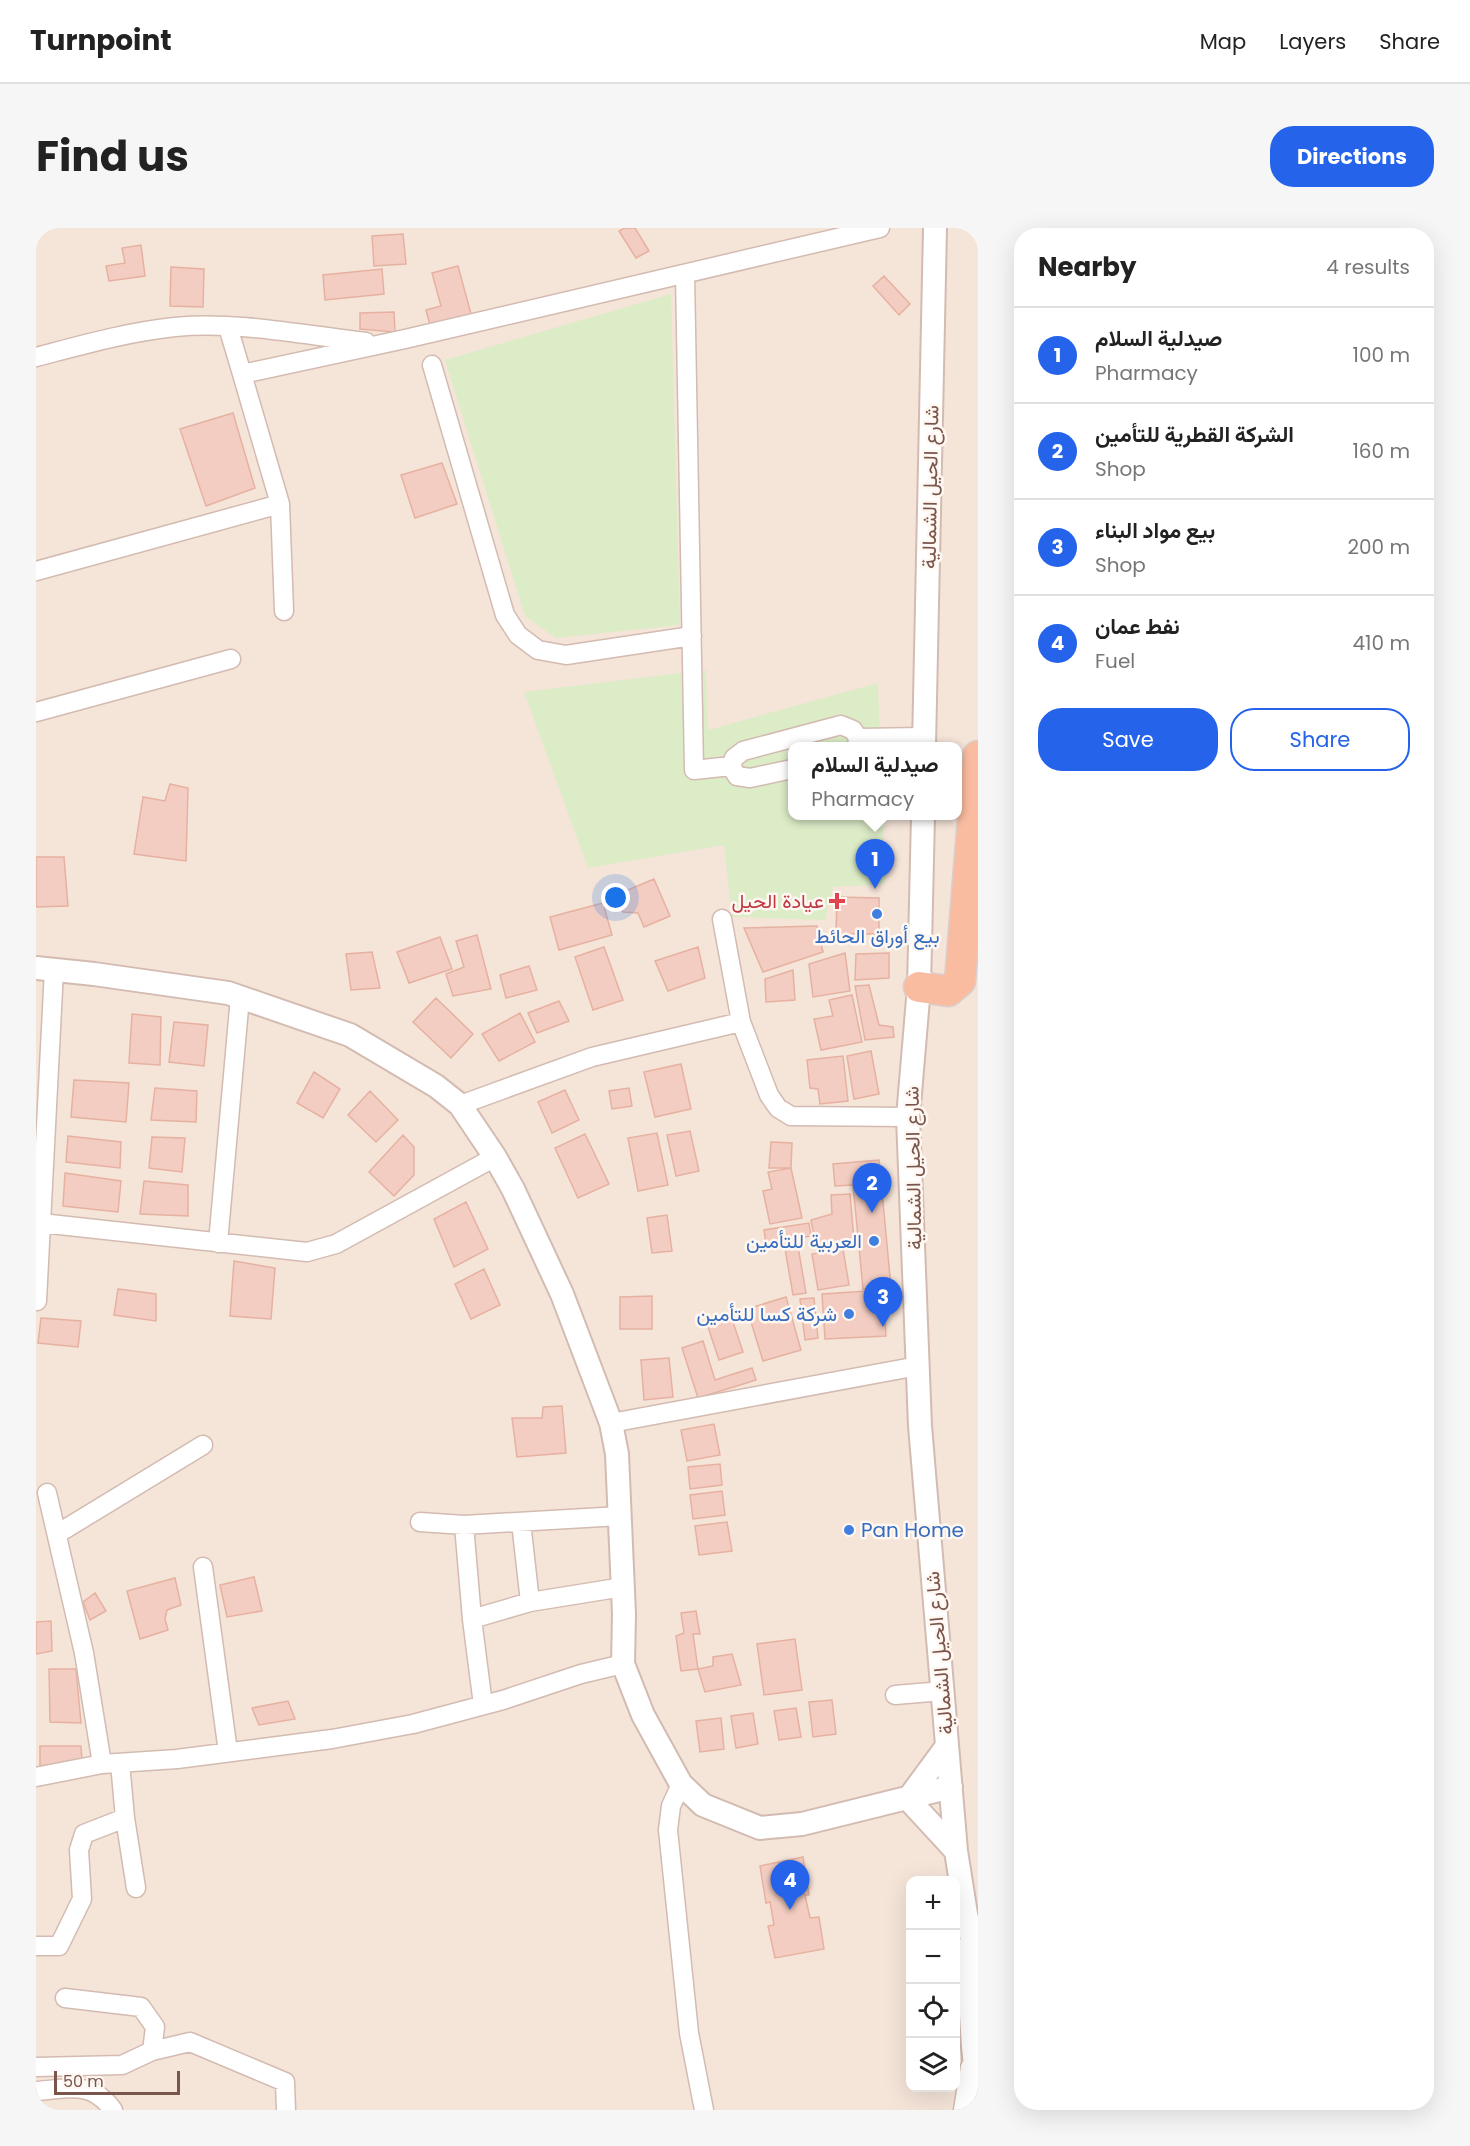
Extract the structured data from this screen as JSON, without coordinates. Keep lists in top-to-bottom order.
{
  "streets": {
    "street": ["شارع الحيل الشمالية"]
  },
  "places": {
    "health": ["عيادة الحيل"],
    "other": [
      "بيع أوراق الحائط",
      "العربية للتأمين",
      "شركة كسا للتأمين",
      "Pan Home"
    ]
  },
  "scale_bar": "50 m",
  "page": {
    "header": "Turnpoint",
    "nav": ["Map", "Layers", "Share"],
    "title": "Find us",
    "buttons": [
      "Directions",
      ["Save", "Share"]
    ],
    "heading": ["Nearby", "4 results"],
    "list": [
      {
        "mark": "1",
        "name": "صيدلية السلام",
        "note": "Pharmacy",
        "value": "100 m"
      },
      {
        "mark": "2",
        "name": "الشركة القطرية للتأمين",
        "note": "Shop",
        "value": "160 m"
      },
      {
        "mark": "3",
        "name": "بيع مواد البناء",
        "note": "Shop",
        "value": "200 m"
      },
      {
        "mark": "4",
        "name": "نفط عمان",
        "note": "Fuel",
        "value": "410 m"
      }
    ],
    "popup": ["صيدلية السلام", "Pharmacy"],
    "pins": [
      "1",
      "2",
      "3",
      "4"
    ],
    "map_buttons": ["+", "−"],
    "scale": "50 m"
  }
}
